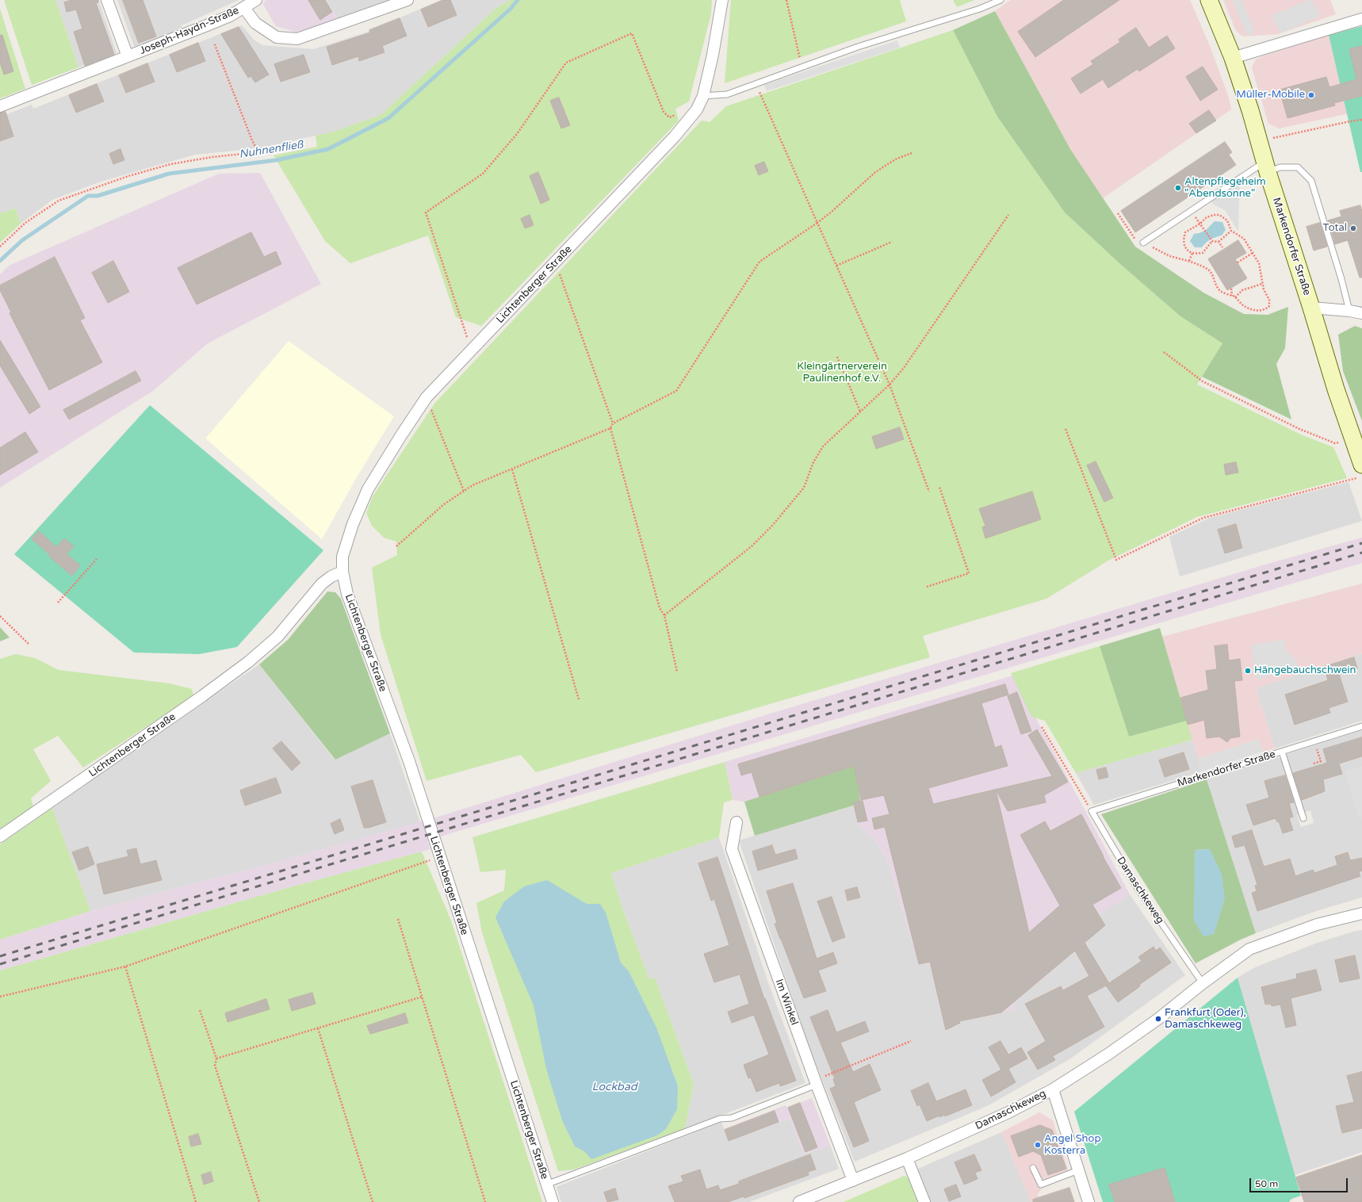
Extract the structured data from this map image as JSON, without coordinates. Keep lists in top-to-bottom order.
{
  "streets": {
    "street": [
      "Joseph-Haydn-Straße",
      "Markendorfer Straße",
      "Lichtenberger Straße",
      "Damaschkeweg",
      "Im Winkel"
    ]
  },
  "crossings": [
    ["Markendorfer Straße", "Damaschkeweg"],
    ["Damaschkeweg", "Im Winkel"]
  ],
  "water": ["Nuhnenfließ", "Lockbad"],
  "parks": ["Kleingärtnerverein Paulinenhof e.V."],
  "places": [
    "Müller-Mobile",
    "Altenpflegeheim \"Abendsonne\"",
    "Total",
    "Hängebauchschwein",
    "Frankfurt (Oder), Damaschkeweg",
    "Angel Shop Kosterra"
  ],
  "scale_bar": "50 m"
}
